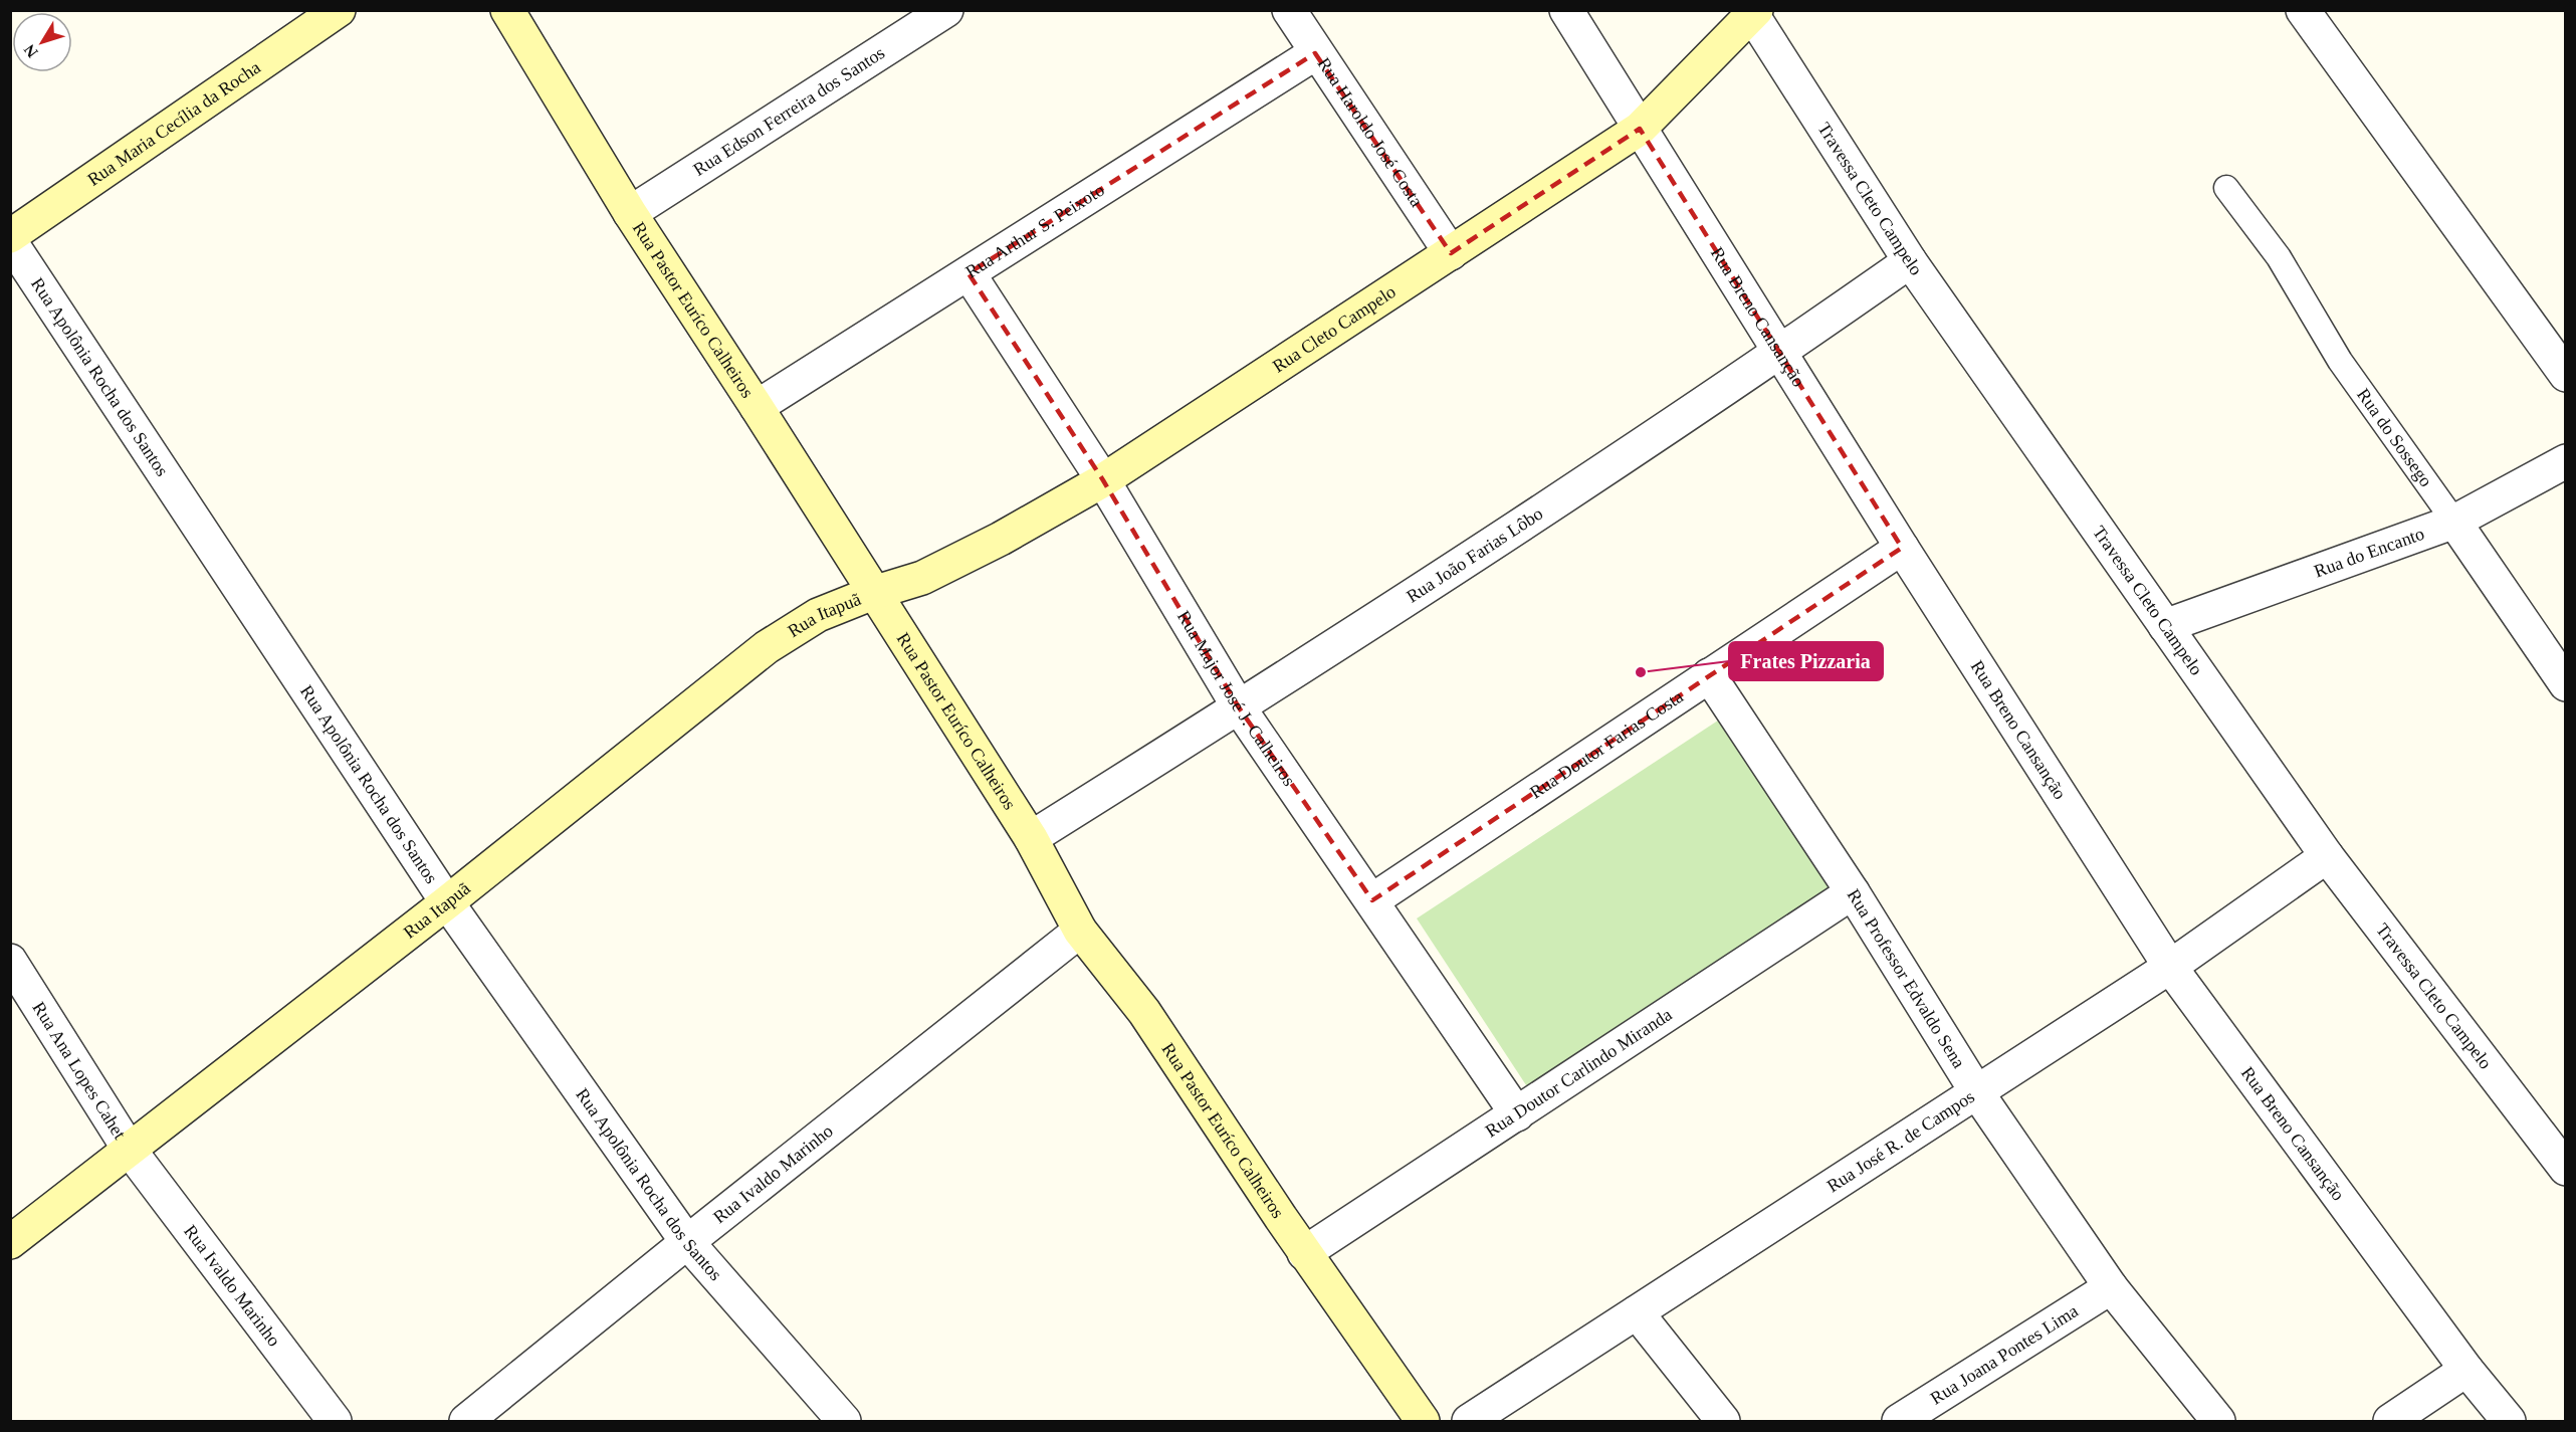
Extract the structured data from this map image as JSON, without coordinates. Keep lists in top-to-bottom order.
{
  "streets": {
    "main road": [
      "Rua Maria Cecília da Rocha",
      "Rua Pastor Euríco Calheiros",
      "Rua Cleto Campelo",
      "Rua Itapuã"
    ],
    "street": [
      "Rua Edson Ferreira dos Santos",
      "Rua Haroldo José Costa",
      "Travessa Cleto Campelo",
      "Rua Arthur S. Peixoto",
      "Rua Breno Cansanção",
      "Rua Apolônia Rocha dos Santos",
      "Rua do Sossego",
      "Rua do Encanto",
      "Rua João Farias Lôbo",
      "Rua Major José J. Calheiros",
      "Rua Doutor Farias Costa",
      "Rua Professor Edvaldo Sena",
      "Rua Ana Lopes Cahet",
      "Rua Doutor Carlindo Miranda",
      "Rua José R. de Campos",
      "Rua Ivaldo Marinho",
      "Rua Joana Pontes Lima"
    ]
  },
  "crossings": [
    ["Rua Edson Ferreira dos Santos", "Rua Pastor Euríco Calheiros"],
    ["Rua Haroldo José Costa", "Rua Arthur S. Peixoto"],
    ["Rua Haroldo José Costa", "Rua Cleto Campelo"],
    ["Travessa Cleto Campelo", "Rua Cleto Campelo"],
    ["Travessa Cleto Campelo", "Rua do Encanto"],
    ["Travessa Cleto Campelo", "Rua João Farias Lôbo"],
    ["Travessa Cleto Campelo", "Rua José R. de Campos"],
    ["Rua Arthur S. Peixoto", "Rua Pastor Euríco Calheiros"],
    ["Rua Arthur S. Peixoto", "Rua Major José J. Calheiros"],
    ["Rua Pastor Euríco Calheiros", "Rua Cleto Campelo"],
    ["Rua Pastor Euríco Calheiros", "Rua João Farias Lôbo"],
    ["Rua Pastor Euríco Calheiros", "Rua Itapuã"],
    ["Rua Pastor Euríco Calheiros", "Rua Doutor Carlindo Miranda"],
    ["Rua Pastor Euríco Calheiros", "Rua Ivaldo Marinho"],
    ["Rua Breno Cansanção", "Rua Cleto Campelo"],
    ["Rua Breno Cansanção", "Rua João Farias Lôbo"],
    ["Rua Breno Cansanção", "Rua Doutor Farias Costa"],
    ["Rua Breno Cansanção", "Rua José R. de Campos"],
    ["Rua Cleto Campelo", "Rua Itapuã"],
    ["Rua Cleto Campelo", "Rua Major José J. Calheiros"],
    ["Rua Apolônia Rocha dos Santos", "Rua Itapuã"],
    ["Rua Apolônia Rocha dos Santos", "Rua Ivaldo Marinho"],
    ["Rua do Sossego", "Rua do Encanto"],
    ["Rua João Farias Lôbo", "Rua Major José J. Calheiros"],
    ["Rua Itapuã", "Rua Ana Lopes Cahet"],
    ["Rua Itapuã", "Rua Ivaldo Marinho"],
    ["Rua Major José J. Calheiros", "Rua Doutor Farias Costa"],
    ["Rua Major José J. Calheiros", "Rua Doutor Carlindo Miranda"],
    ["Rua Doutor Farias Costa", "Rua Professor Edvaldo Sena"],
    ["Rua Professor Edvaldo Sena", "Rua Doutor Carlindo Miranda"],
    ["Rua Professor Edvaldo Sena", "Rua José R. de Campos"],
    ["Rua Professor Edvaldo Sena", "Rua Joana Pontes Lima"],
    ["Rua Ana Lopes Cahet", "Rua Ivaldo Marinho"]
  ],
  "places": ["Frates Pizzaria"],
  "north": "bottom left"
}
